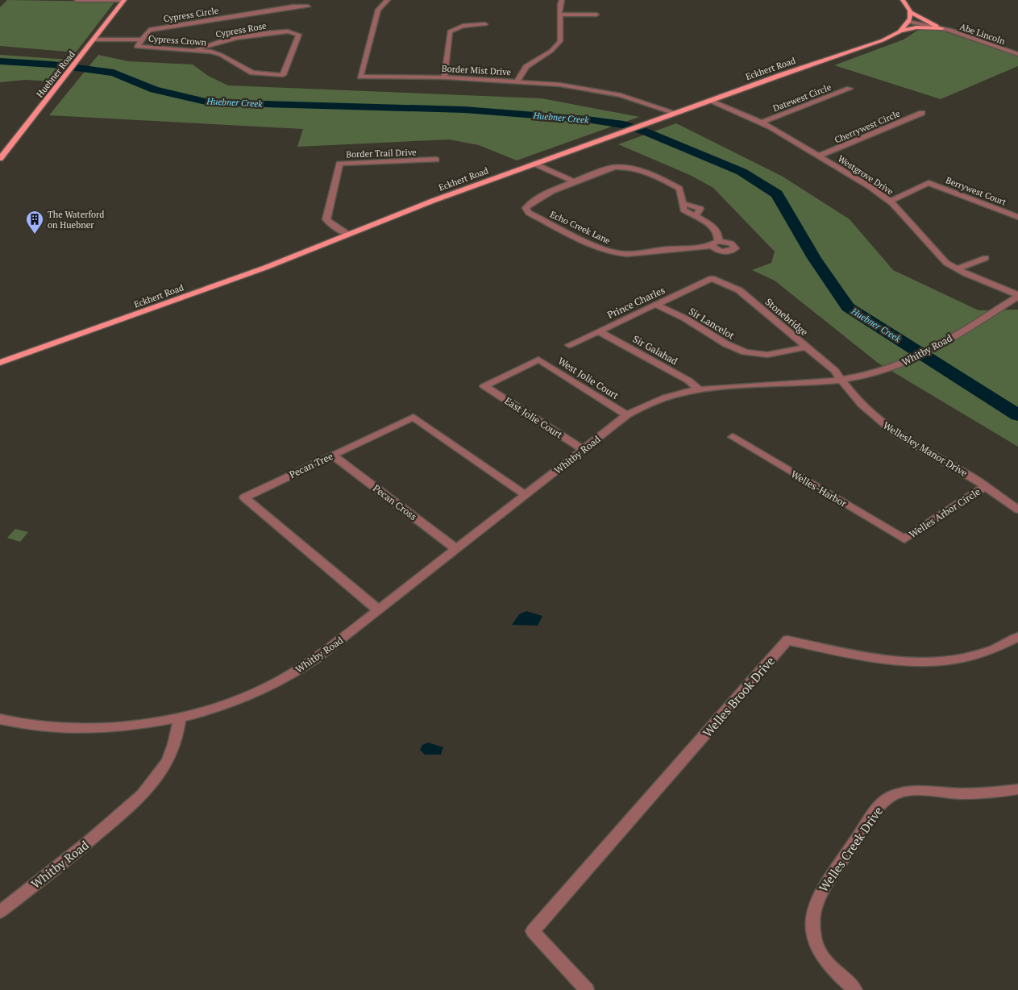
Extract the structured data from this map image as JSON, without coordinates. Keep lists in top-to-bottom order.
{
  "streets": {
    "main road": ["Eckhert Road", "Huebner Road"],
    "street": [
      "Cypress Circle",
      "Cypress Rose",
      "Abe Lincoln",
      "Cypress Crown",
      "Border Mist Drive",
      "Datewest Circle",
      "Cherrywest Circle",
      "Border Trail Drive",
      "Westgrove Drive",
      "Berrywest Court",
      "Echo Creek Lane",
      "Prince Charles",
      "Stonebridge",
      "Sir Lancelot",
      "Sir Galahad",
      "Whitby Road",
      "West Jolie Court",
      "East Jolie Court",
      "Wellesley Manor Drive",
      "Pecan Tree",
      "Welles-Harbor",
      "Pecan Cross",
      "Welles Arbor Circle",
      "Welles Brook Drive",
      "Welles Creek Drive"
    ]
  },
  "crossings": [
    ["Cypress Circle", "Cypress Crown"],
    ["Cypress Rose", "Cypress Crown"],
    ["Abe Lincoln", "Eckhert Road"],
    ["Eckhert Road", "Border Mist Drive"],
    ["Eckhert Road", "Border Trail Drive"],
    ["Eckhert Road", "Westgrove Drive"],
    ["Datewest Circle", "Westgrove Drive"],
    ["Cherrywest Circle", "Westgrove Drive"],
    ["Westgrove Drive", "Berrywest Court"],
    ["Westgrove Drive", "Whitby Road"],
    ["Prince Charles", "Stonebridge"],
    ["Prince Charles", "Sir Lancelot"],
    ["Prince Charles", "Sir Galahad"],
    ["Stonebridge", "Sir Lancelot"],
    ["Stonebridge", "Whitby Road"],
    ["Stonebridge", "Wellesley Manor Drive"],
    ["Sir Galahad", "Whitby Road"],
    ["Whitby Road", "West Jolie Court"],
    ["Whitby Road", "East Jolie Court"],
    ["Whitby Road", "Wellesley Manor Drive"],
    ["Whitby Road", "Pecan Tree"],
    ["Whitby Road", "Pecan Cross"],
    ["West Jolie Court", "East Jolie Court"],
    ["Wellesley Manor Drive", "Welles Arbor Circle"],
    ["Pecan Tree", "Pecan Cross"],
    ["Welles-Harbor", "Welles Arbor Circle"]
  ],
  "water": ["Huebner Creek"],
  "places": {
    "building": ["The Waterford on Huebner"]
  }
}
